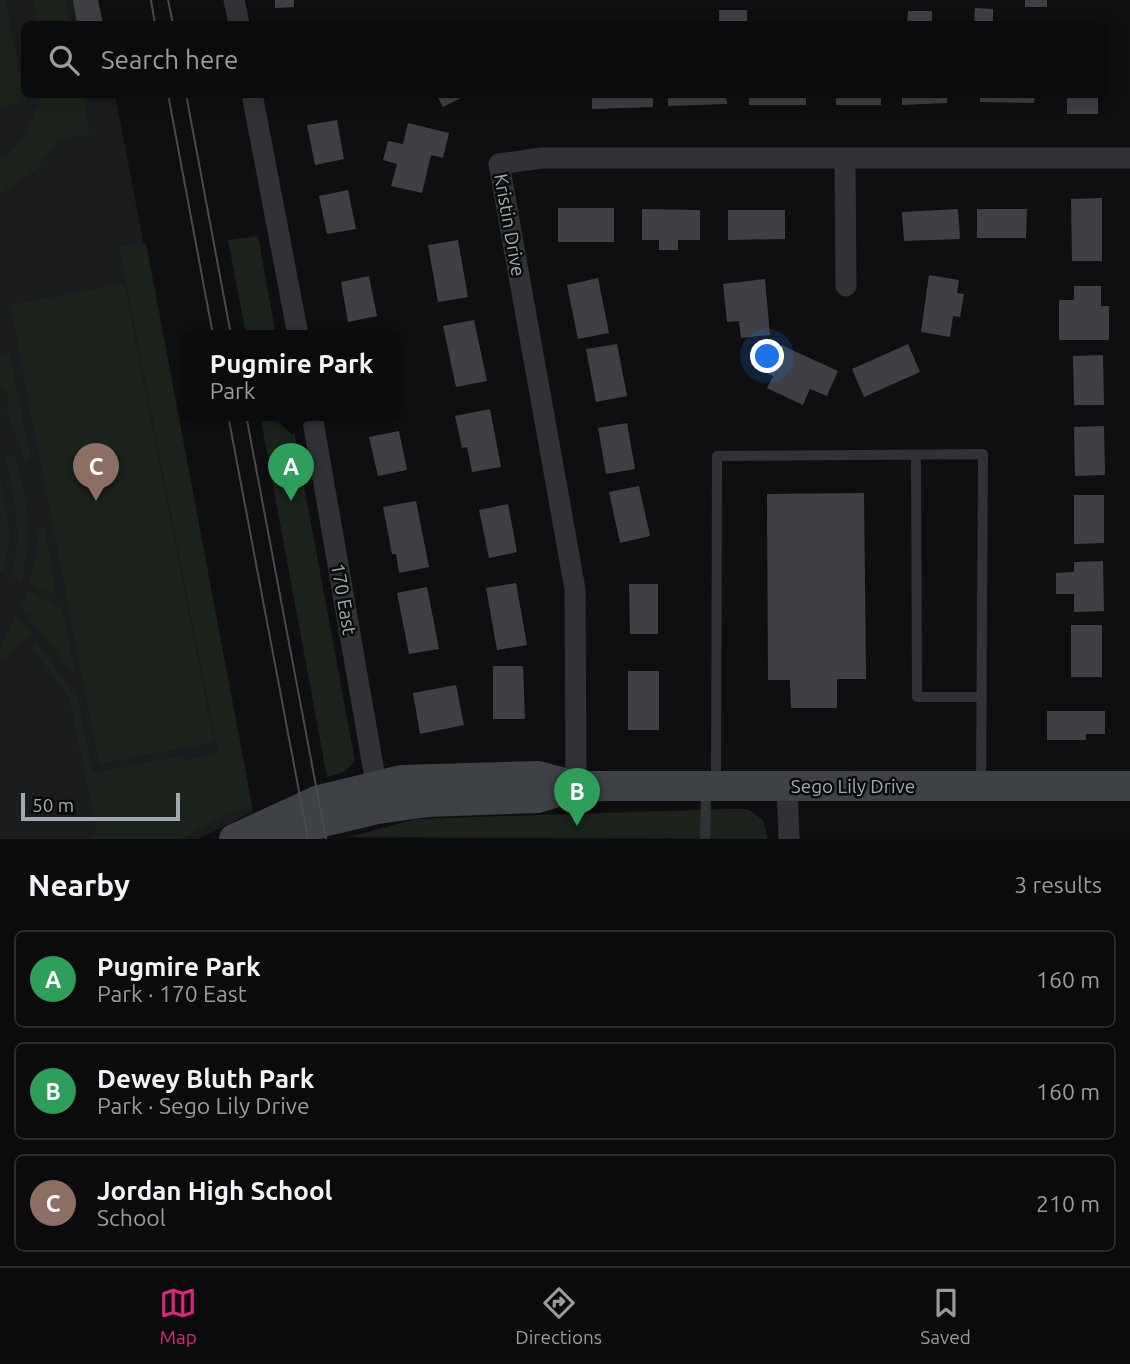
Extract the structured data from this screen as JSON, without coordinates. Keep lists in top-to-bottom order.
{
  "streets": {
    "main road": ["Sego Lily Drive"],
    "street": ["Kristin Drive", "170 East"]
  },
  "crossings": [
    ["Kristin Drive", "Sego Lily Drive"],
    ["170 East", "Sego Lily Drive"]
  ],
  "scale_bar": "50 m",
  "page": {
    "search": "Search here",
    "popup": ["Pugmire Park", "Park"],
    "pins": ["A", "C", "B"],
    "scale": "50 m",
    "heading": ["Nearby", "3 results"],
    "list": [
      {
        "mark": "A",
        "name": "Pugmire Park",
        "note": "Park · 170 East",
        "value": "160 m"
      },
      {
        "mark": "B",
        "name": "Dewey Bluth Park",
        "note": "Park · Sego Lily Drive",
        "value": "160 m"
      },
      {
        "mark": "C",
        "name": "Jordan High School",
        "note": "School",
        "value": "210 m"
      }
    ],
    "nav": ["Map", "Directions", "Saved"]
  }
}
